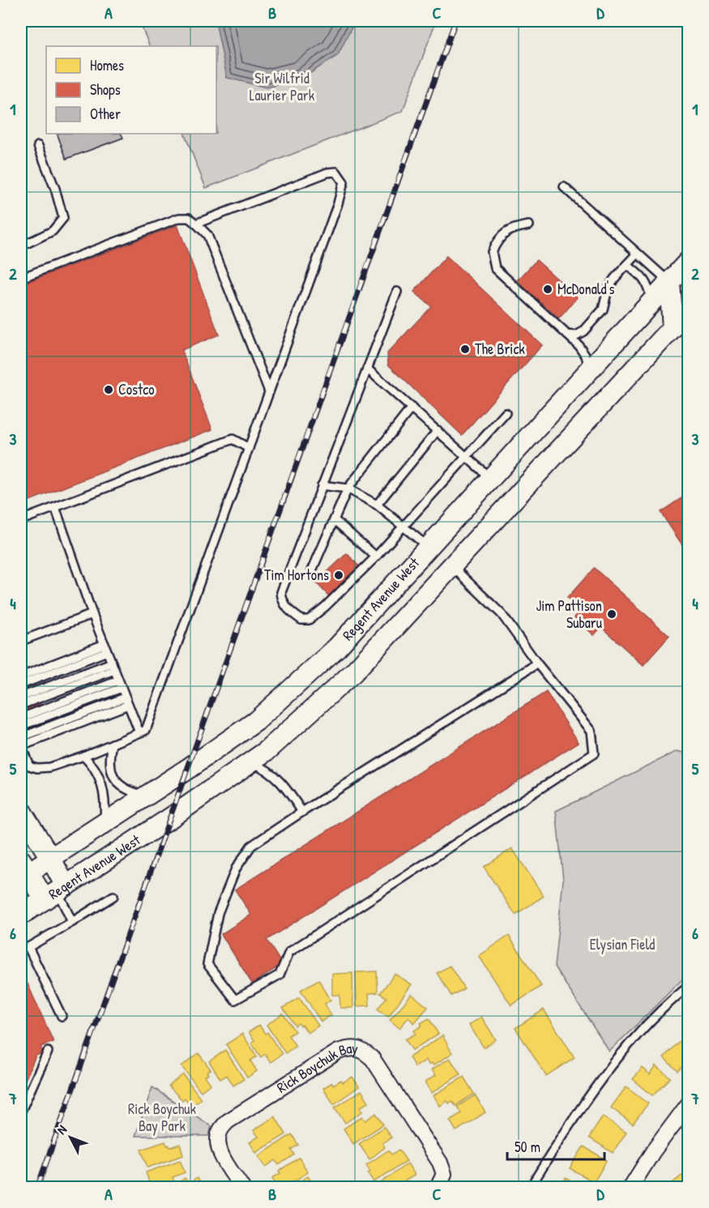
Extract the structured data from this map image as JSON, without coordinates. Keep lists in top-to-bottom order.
{
  "streets": {
    "main road": ["Regent Avenue West"],
    "street": ["Rick Boychuk Bay"]
  },
  "parks": ["Sir Wilfrid Laurier Park", "Elysian Field", "Rick Boychuk Bay Park"],
  "places": [
    "McDonald's",
    "The Brick",
    "Costco",
    "Tim Hortons",
    "Jim Pattison Subaru"
  ],
  "legend": ["Homes", "Shops", "Other"],
  "scale_bar": "50 m",
  "north": "top left",
  "grid": {
    "columns": [
      "A",
      "B",
      "C",
      "D"
    ],
    "rows": [
      "1",
      "2",
      "3",
      "4",
      "5",
      "6",
      "7"
    ]
  }
}
